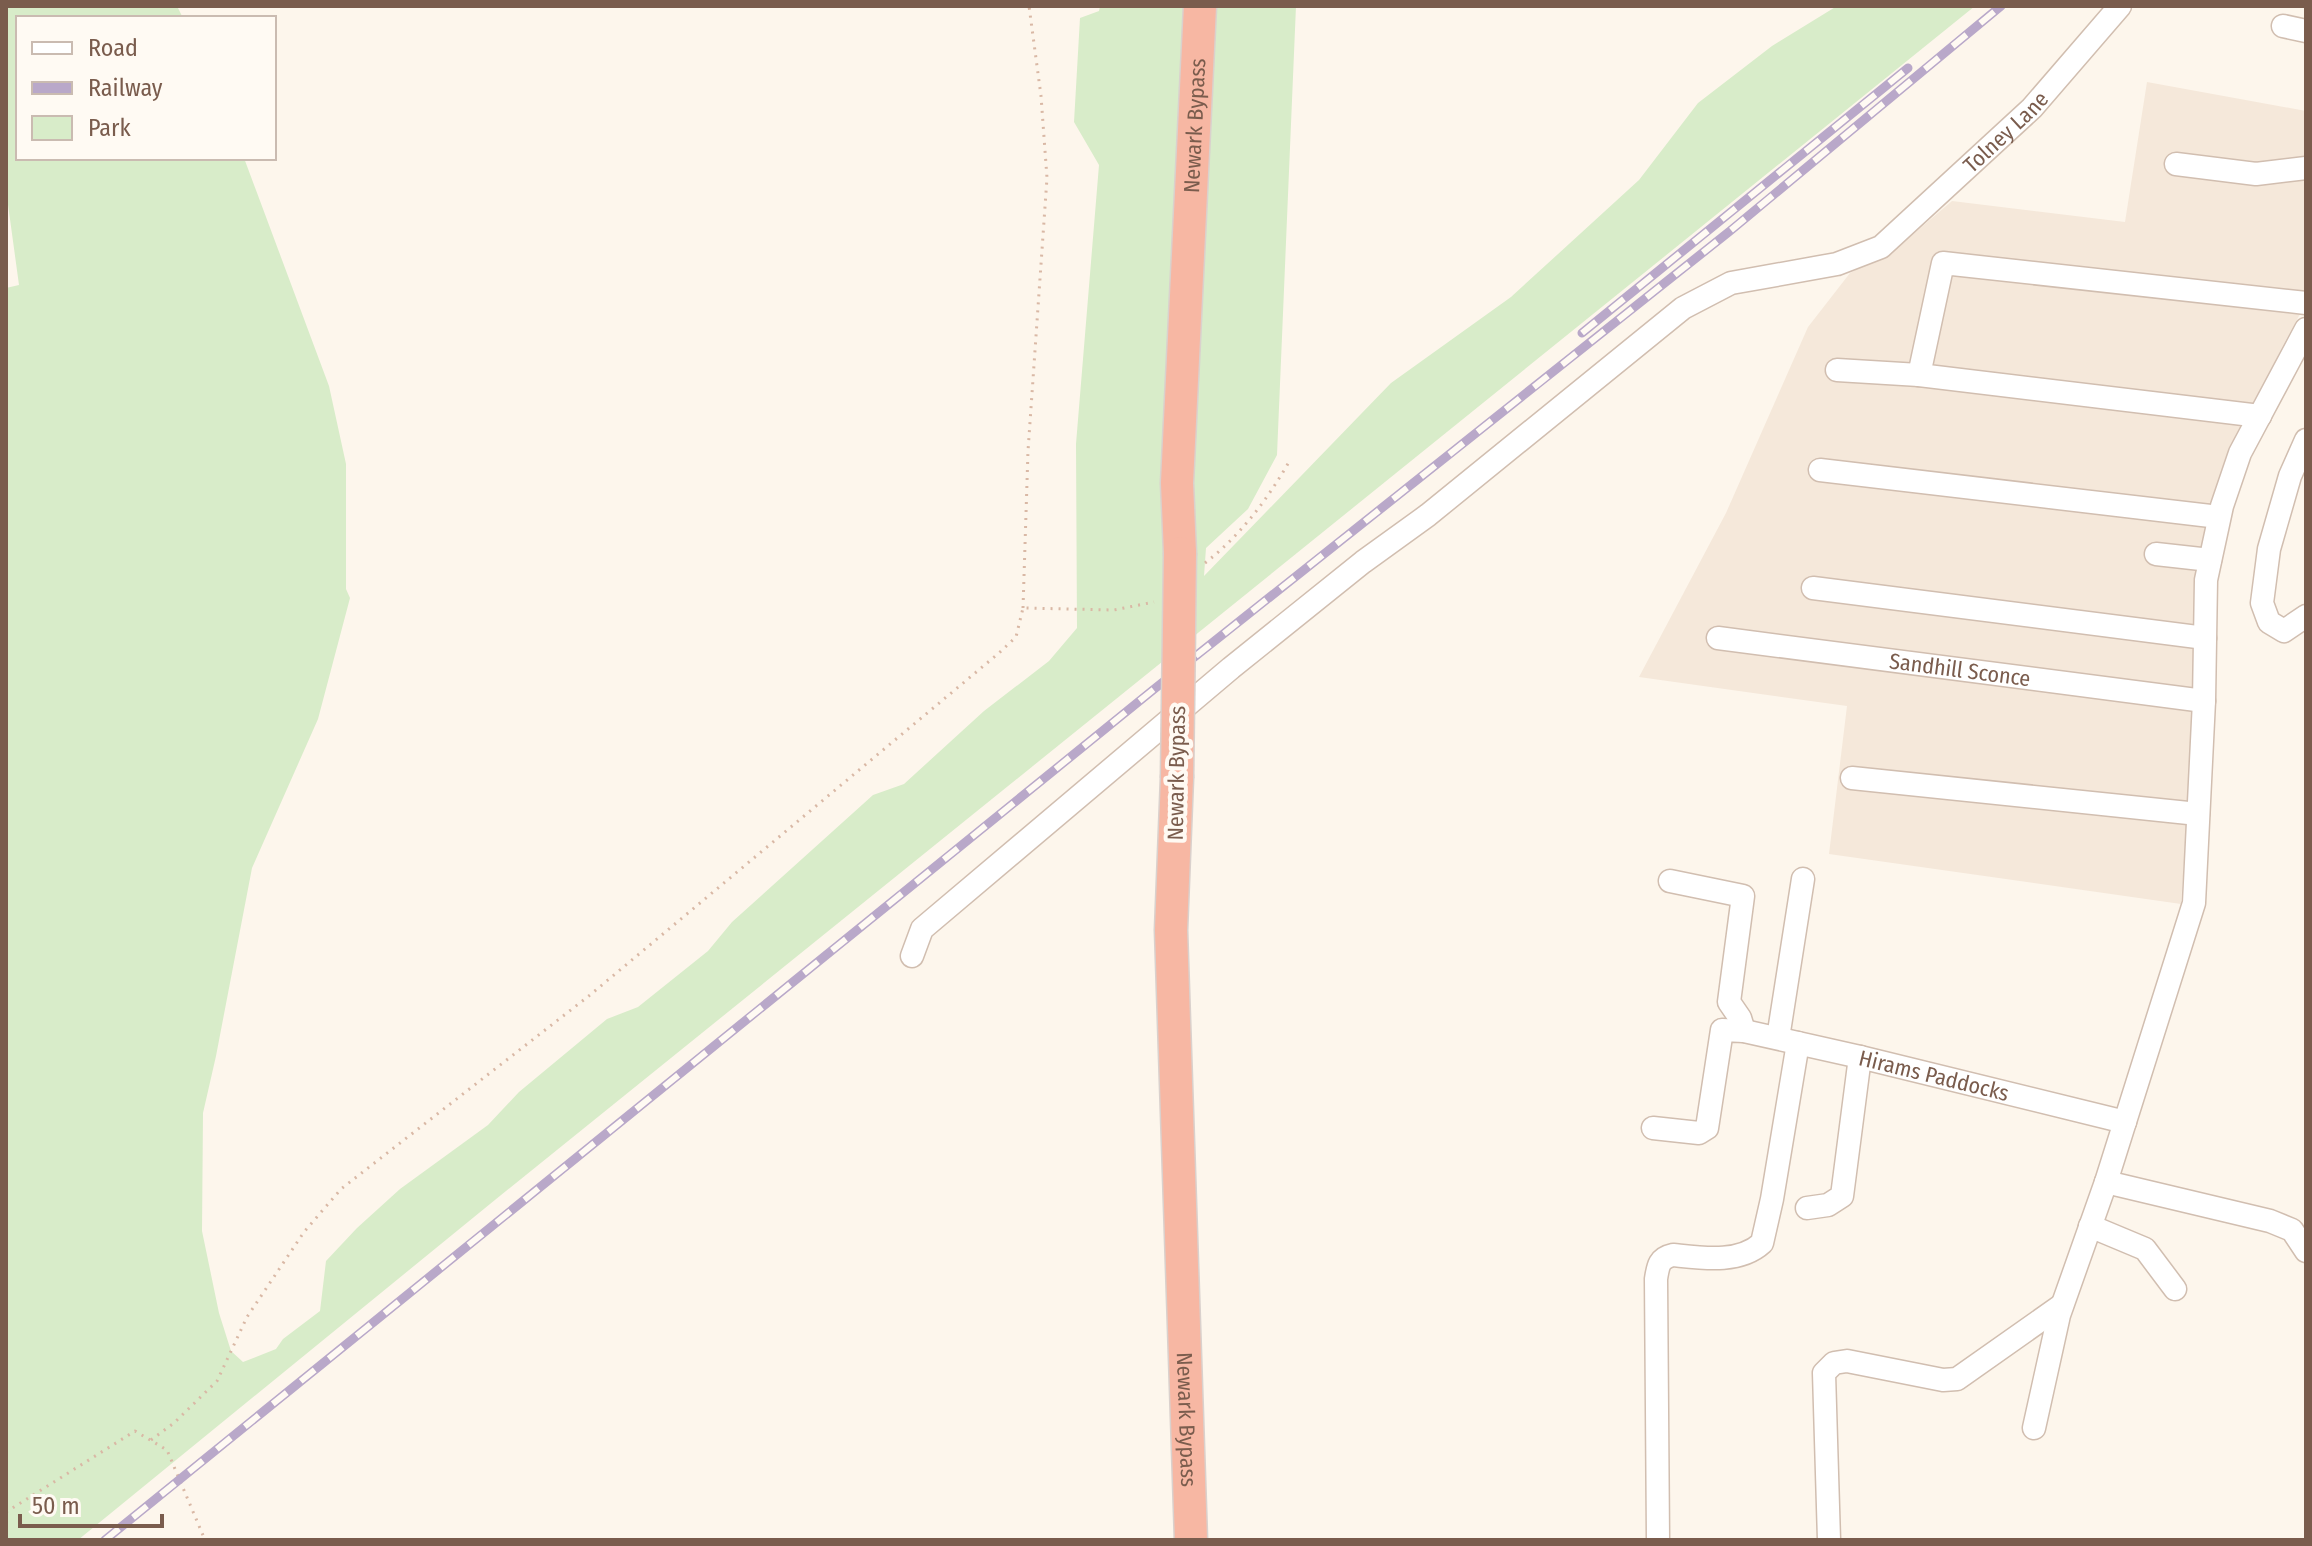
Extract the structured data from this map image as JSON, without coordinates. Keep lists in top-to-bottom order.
{
  "streets": {
    "highway": ["Newark Bypass"],
    "street": ["Tolney Lane", "Sandhill Sconce", "Hirams Paddocks"]
  },
  "legend": ["Road", "Railway", "Park"],
  "scale_bar": "50 m"
}
